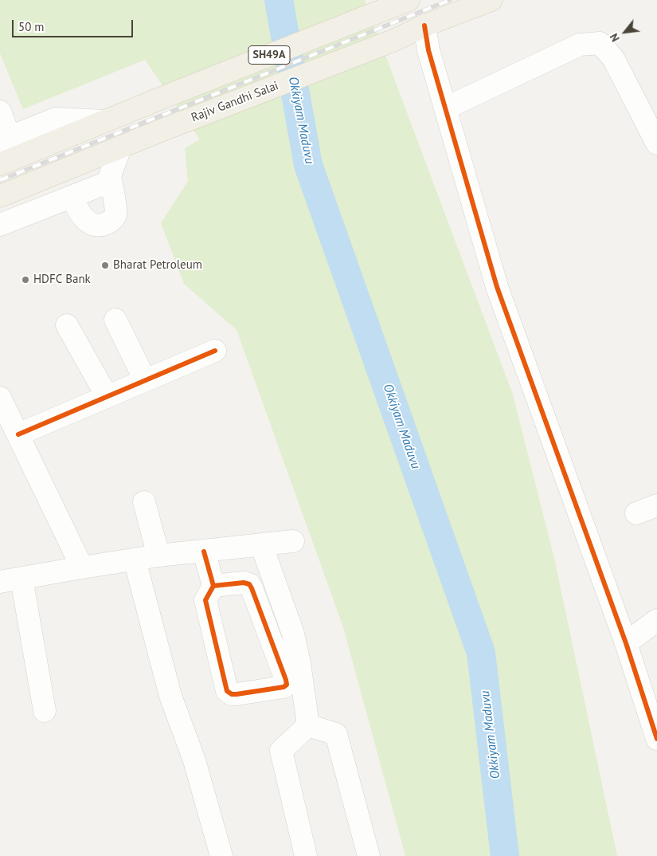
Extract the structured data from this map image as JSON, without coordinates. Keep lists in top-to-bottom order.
{
  "streets": {
    "main road": ["SH49A", "Rajiv Gandhi Salai"]
  },
  "water": ["Okkiyam Maduvu"],
  "places": ["Bharat Petroleum", "HDFC Bank"],
  "scale_bar": "50 m",
  "north": "bottom left"
}
